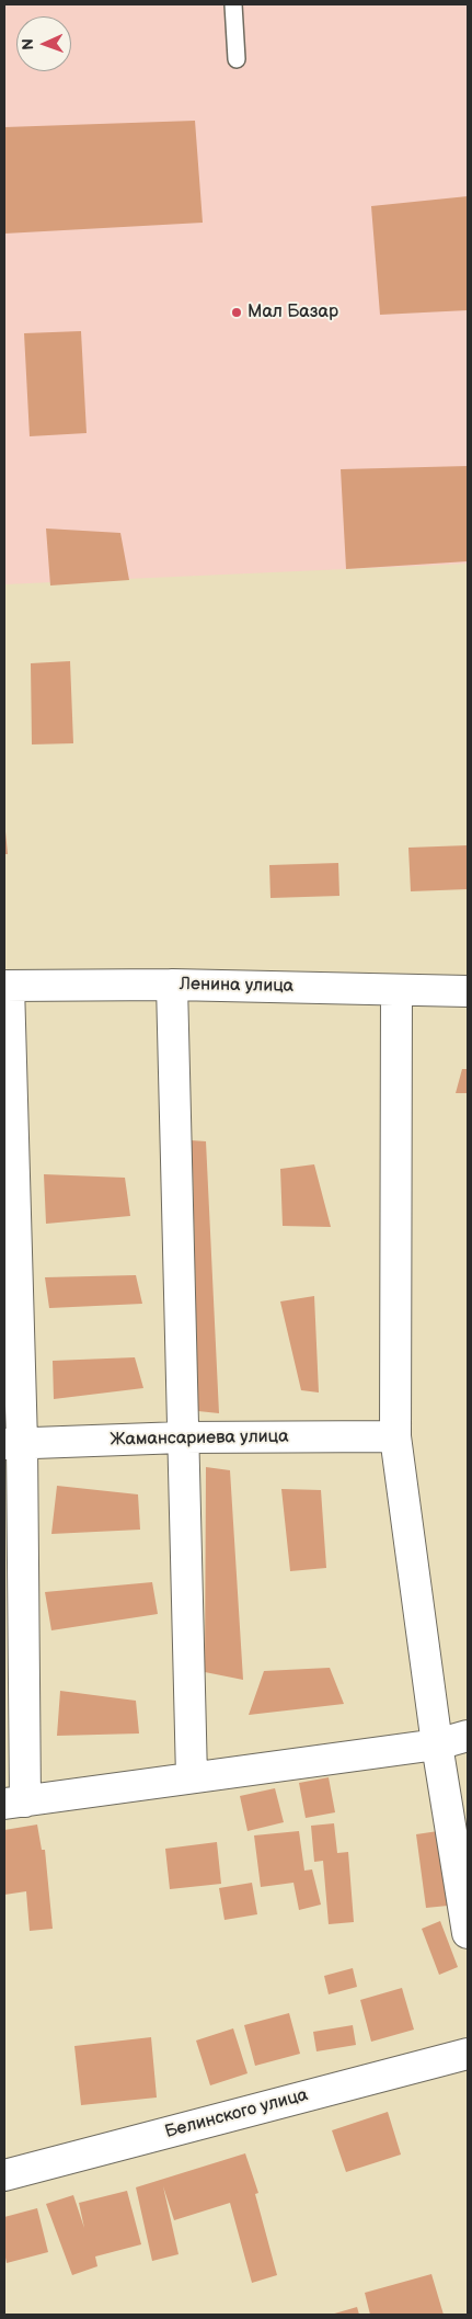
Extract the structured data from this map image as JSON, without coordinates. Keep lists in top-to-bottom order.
{
  "streets": {
    "street": ["Ленина улица", "Жамансариева улица", "Белинского улица"]
  },
  "places": ["Мал Базар"],
  "north": "left"
}
